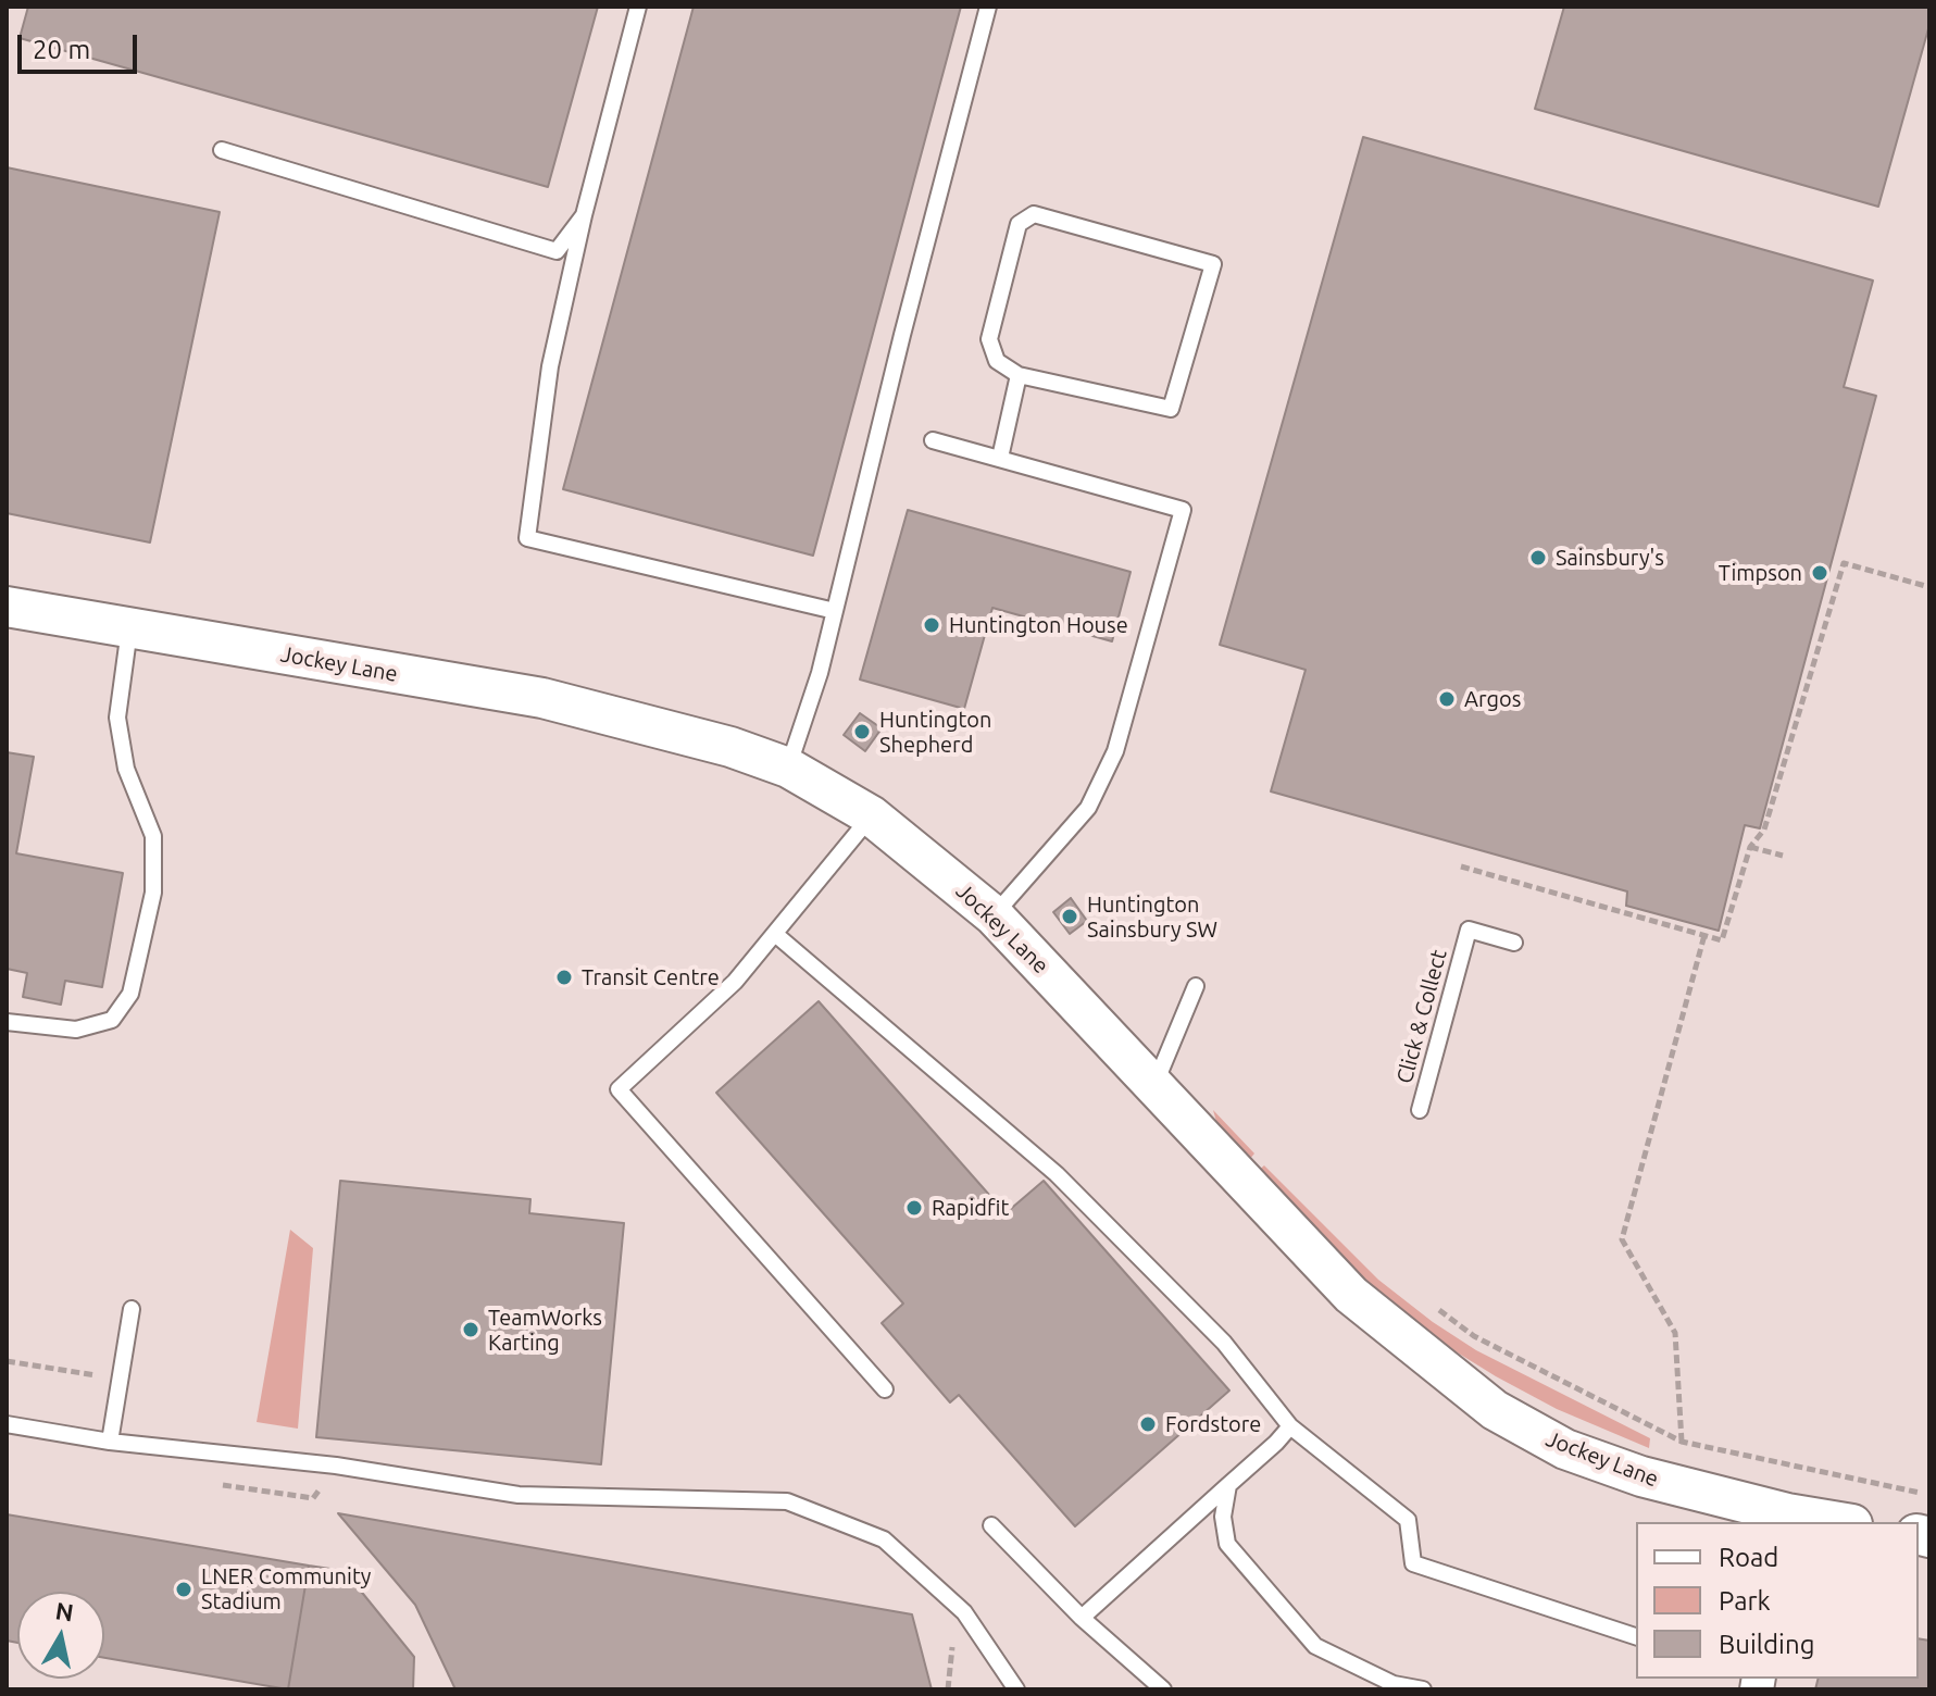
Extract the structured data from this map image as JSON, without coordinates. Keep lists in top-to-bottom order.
{
  "streets": {
    "street": ["Jockey Lane"],
    "lane": ["Click & Collect"]
  },
  "places": [
    "Sainsbury's",
    "Timpson",
    "Huntington House",
    "Argos",
    "Huntington Shepherd",
    "Huntington Sainsbury SW",
    "Transit Centre",
    "Rapidfit",
    "TeamWorks Karting",
    "Fordstore",
    "LNER Community Stadium"
  ],
  "legend": ["Road", "Park", "Building"],
  "scale_bar": "20 m",
  "north": "top"
}
